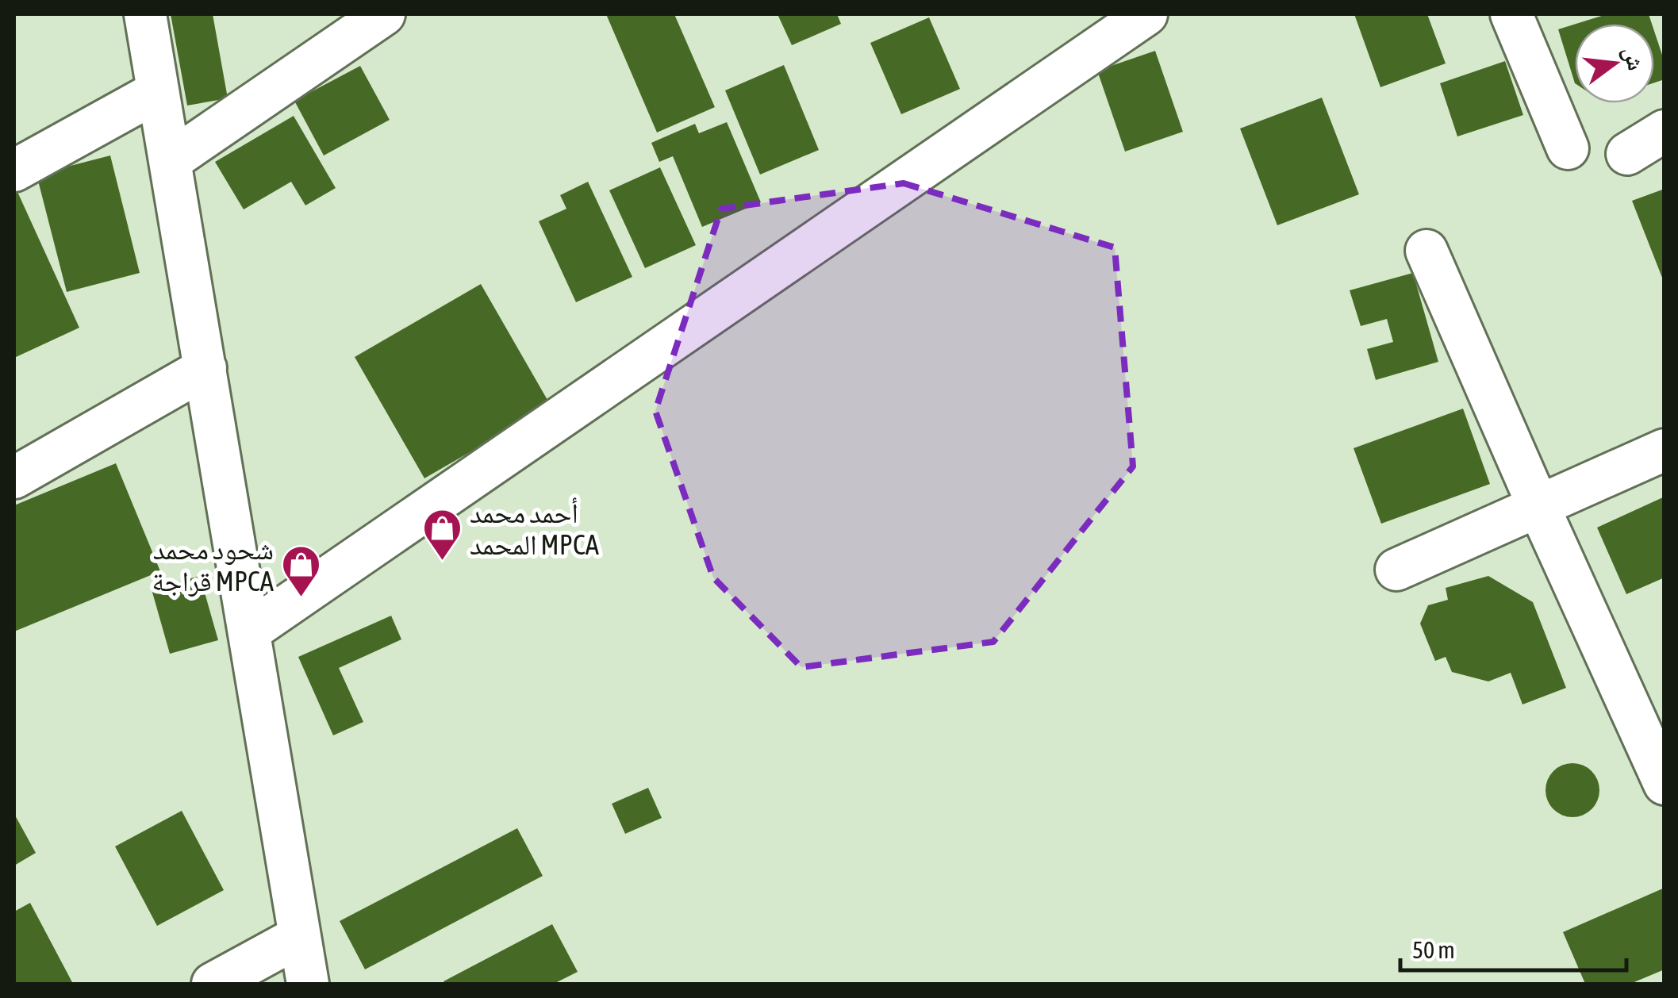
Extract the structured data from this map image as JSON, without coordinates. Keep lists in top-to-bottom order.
{
  "places": {
    "shop": ["أحمد محمد المحمد MPCA", "شحود محمد قراجة MPCA"]
  },
  "scale_bar": "50 m",
  "north": "right"
}
